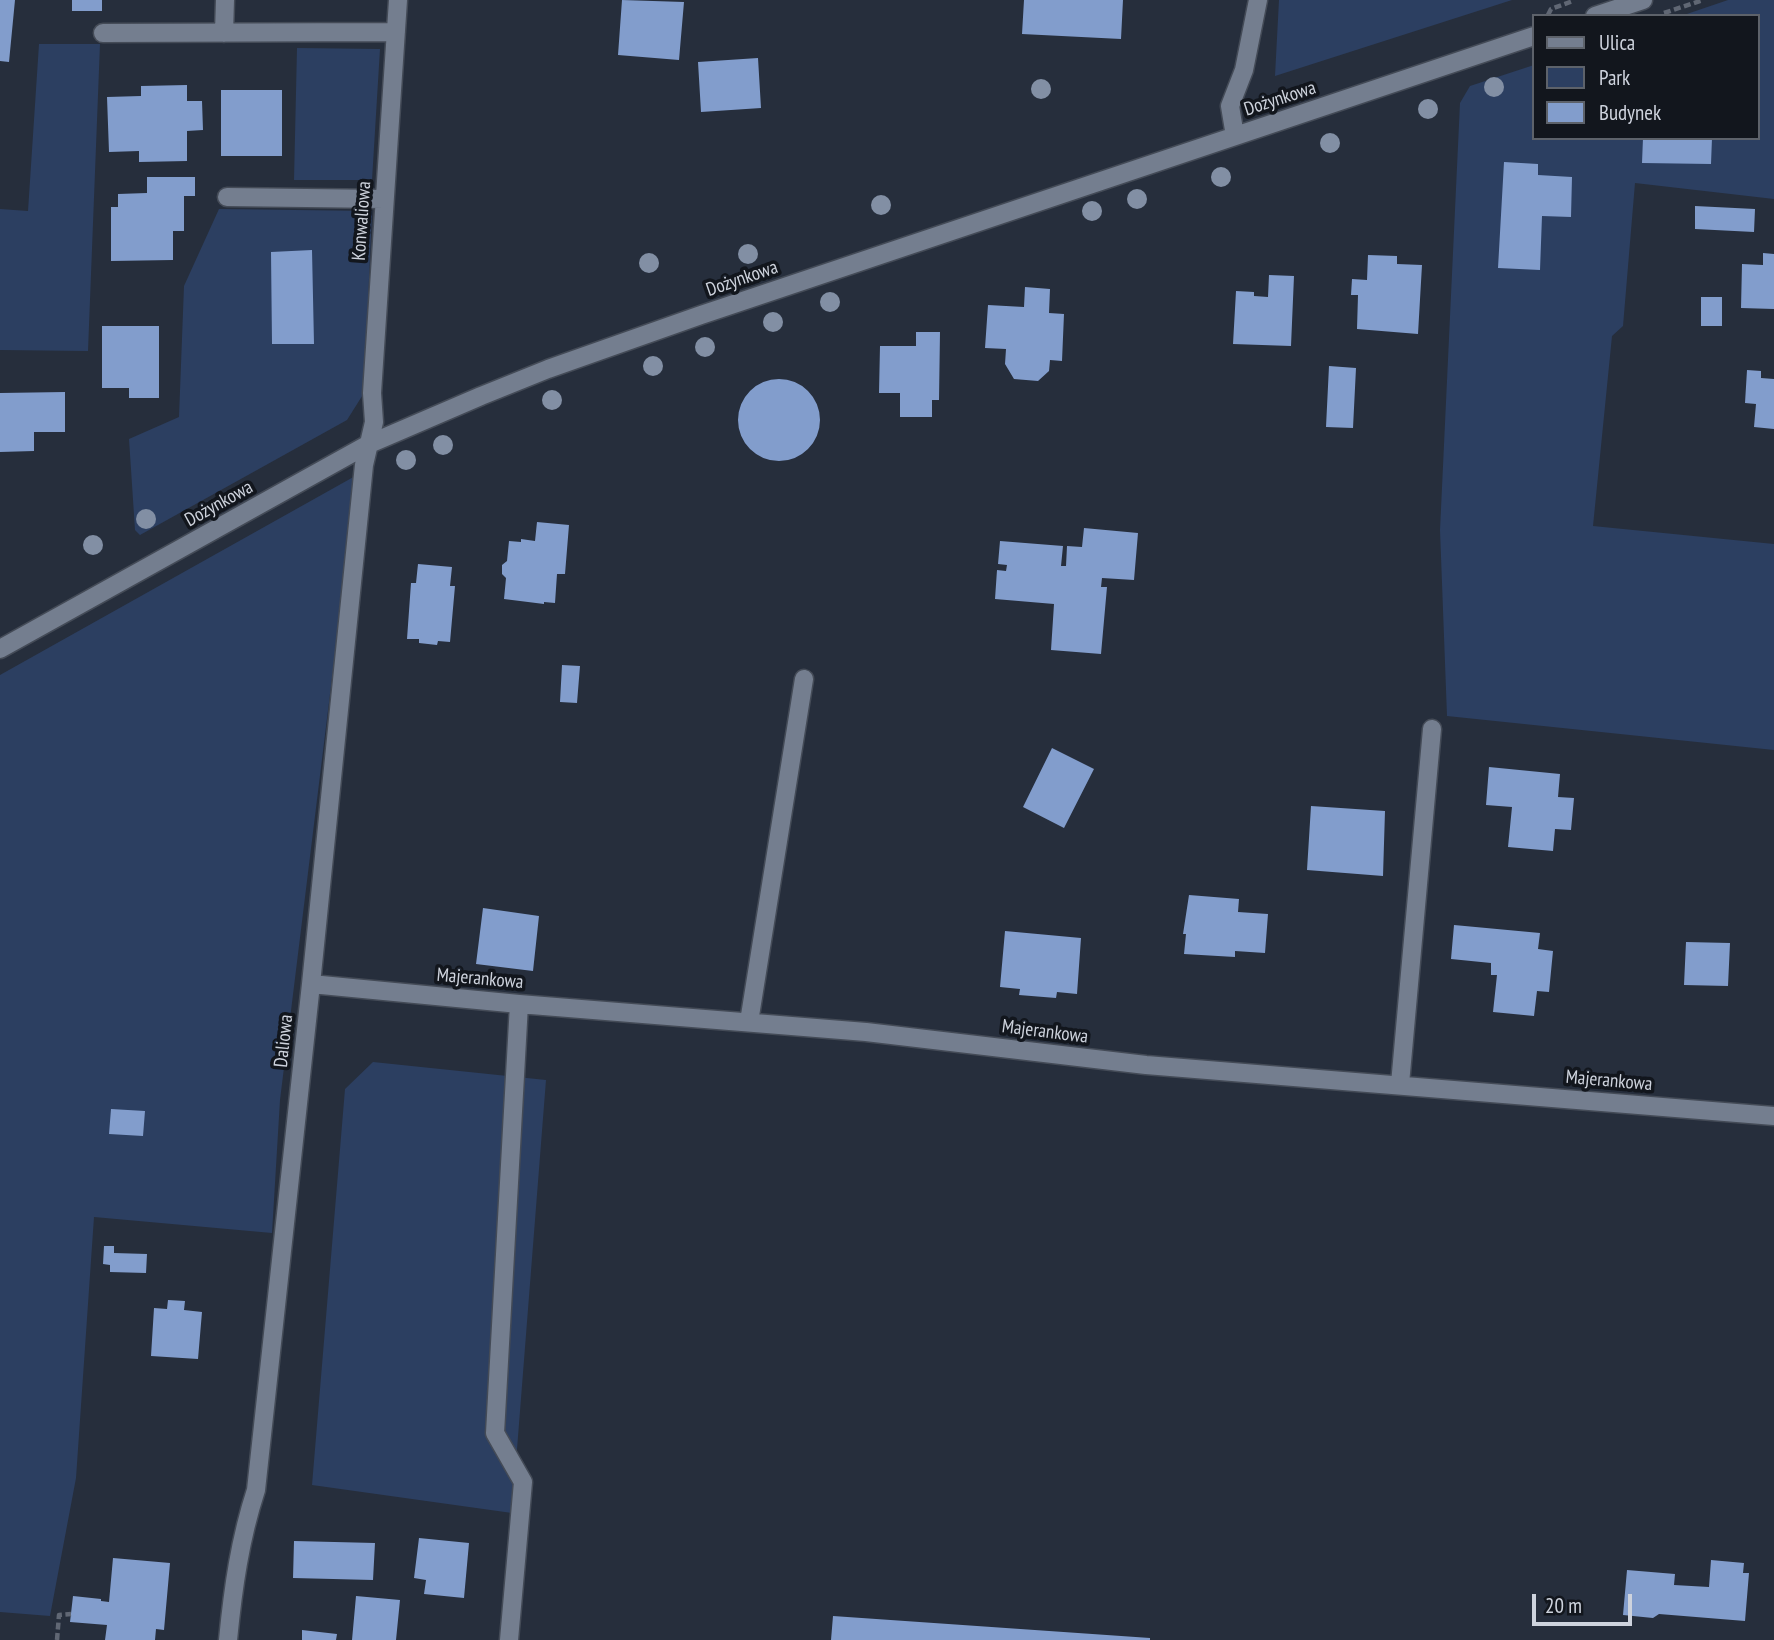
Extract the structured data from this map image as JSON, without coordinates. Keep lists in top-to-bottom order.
{
  "streets": {
    "street": [
      "Dożynkowa",
      "Konwaliowa",
      "Majerankowa",
      "Daliowa"
    ]
  },
  "crossings": [
    ["Dożynkowa", "Konwaliowa"],
    ["Dożynkowa", "Daliowa"],
    ["Konwaliowa", "Daliowa"],
    ["Majerankowa", "Daliowa"]
  ],
  "legend": ["Ulica", "Park", "Budynek"],
  "scale_bar": "20 m"
}
